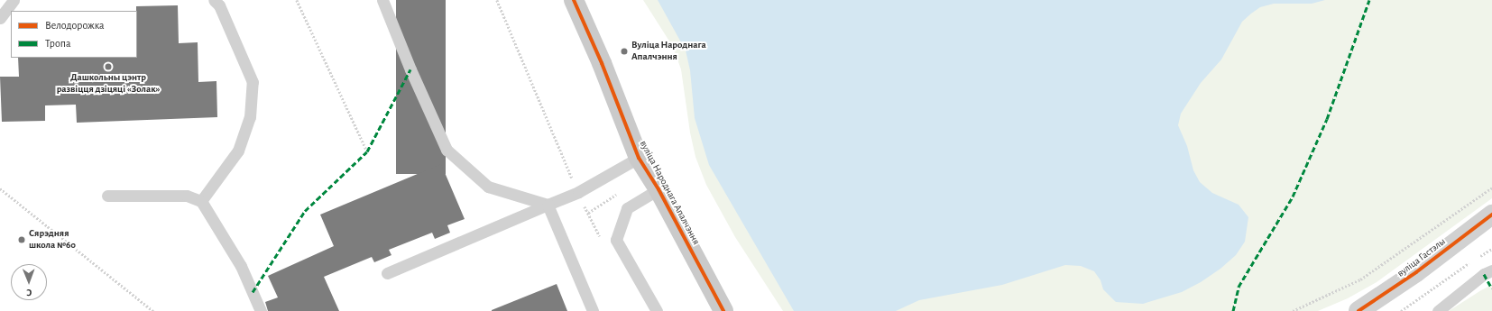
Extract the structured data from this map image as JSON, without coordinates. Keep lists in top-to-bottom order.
{
  "streets": {
    "street": ["вуліца Народнага Апалчэння", "вуліца Гастэлы"]
  },
  "places": ["Вуліца Народнага Апалчэння", "Дашкольны цэнтр развіцця дзіцяці «Золак»", "Сярэдняя школа №60"],
  "legend": ["Велодорожка", "Тропа"],
  "north": "bottom"
}
